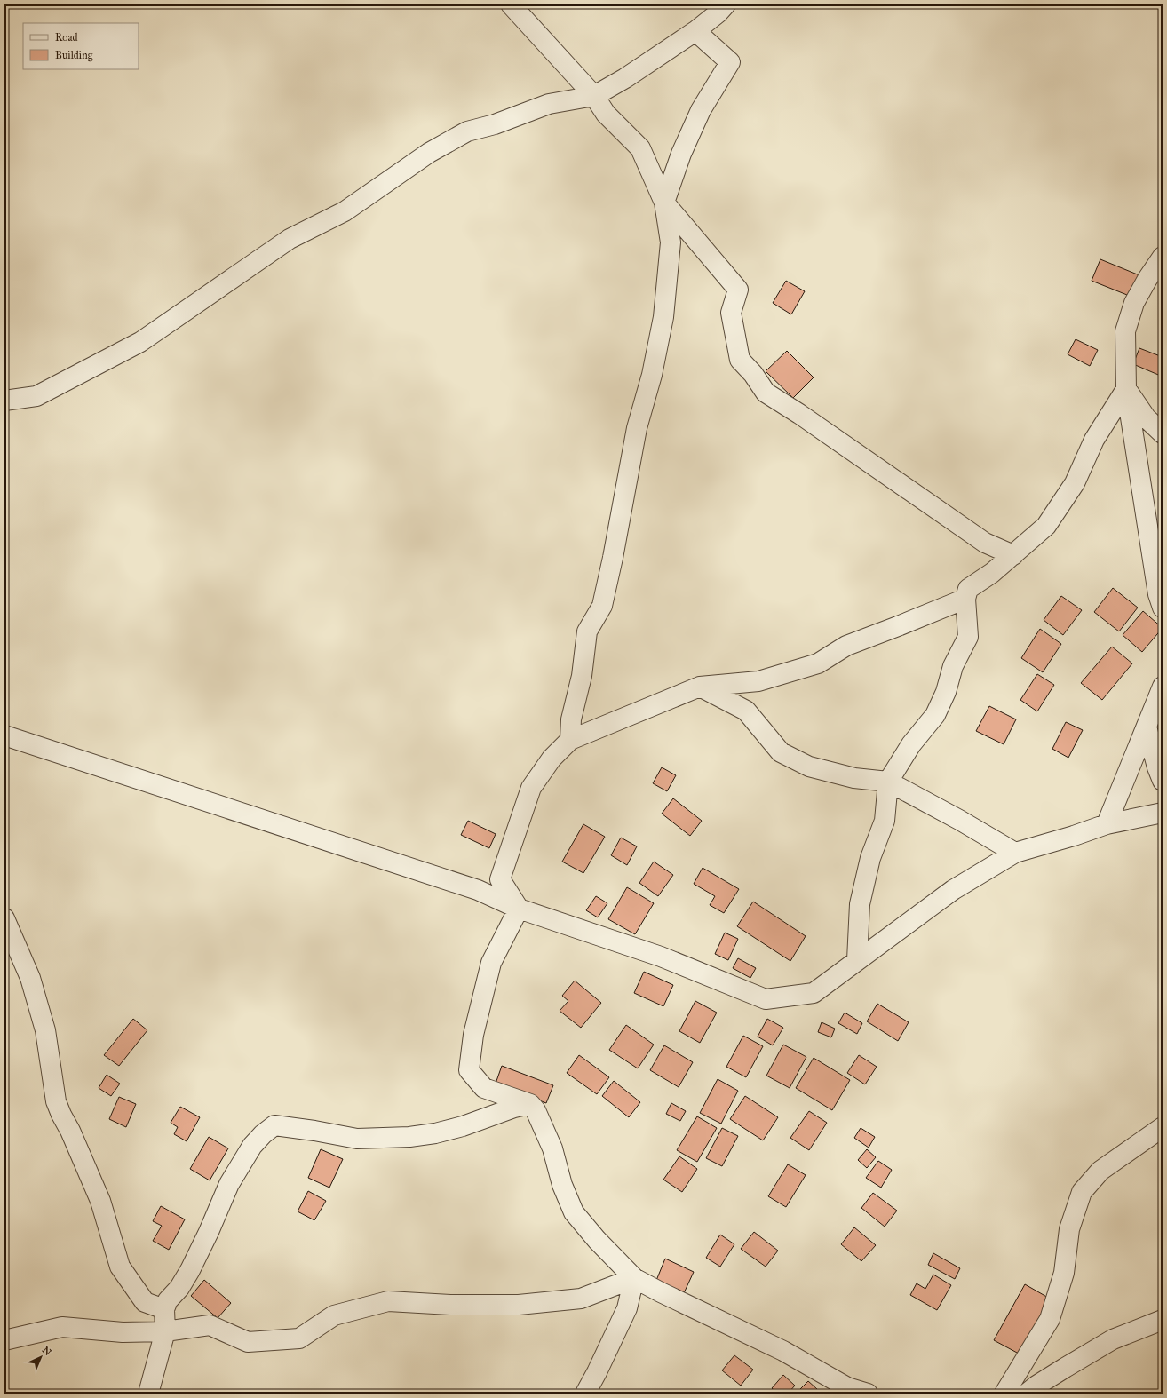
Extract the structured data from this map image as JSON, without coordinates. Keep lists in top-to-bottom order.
{
  "legend": ["Road", "Building"],
  "north": "top right"
}
